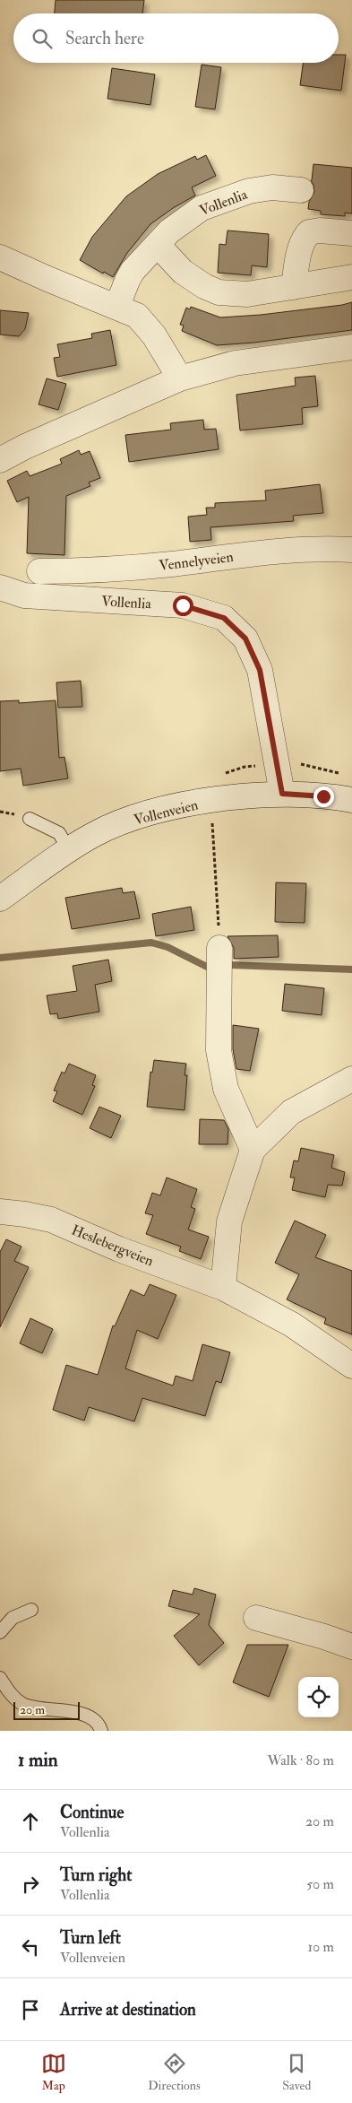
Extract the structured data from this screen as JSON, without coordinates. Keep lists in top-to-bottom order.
{
  "streets": {
    "street": [
      "Vollenlia",
      "Vennelyveien",
      "Vollenveien",
      "Heslebergveien"
    ]
  },
  "crossings": [
    ["Vollenlia", "Vollenveien"]
  ],
  "scale_bar": "20 m",
  "page": {
    "search": "Search here",
    "scale": "20 m",
    "heading": ["1 min", "Walk · 80 m"],
    "list": [
      ["Continue", "Vollenlia", "20 m"],
      ["Turn right", "Vollenlia", "50 m"],
      ["Turn left", "Vollenveien", "10 m"],
      "Arrive at destination"
    ],
    "nav": ["Map", "Directions", "Saved"]
  }
}
